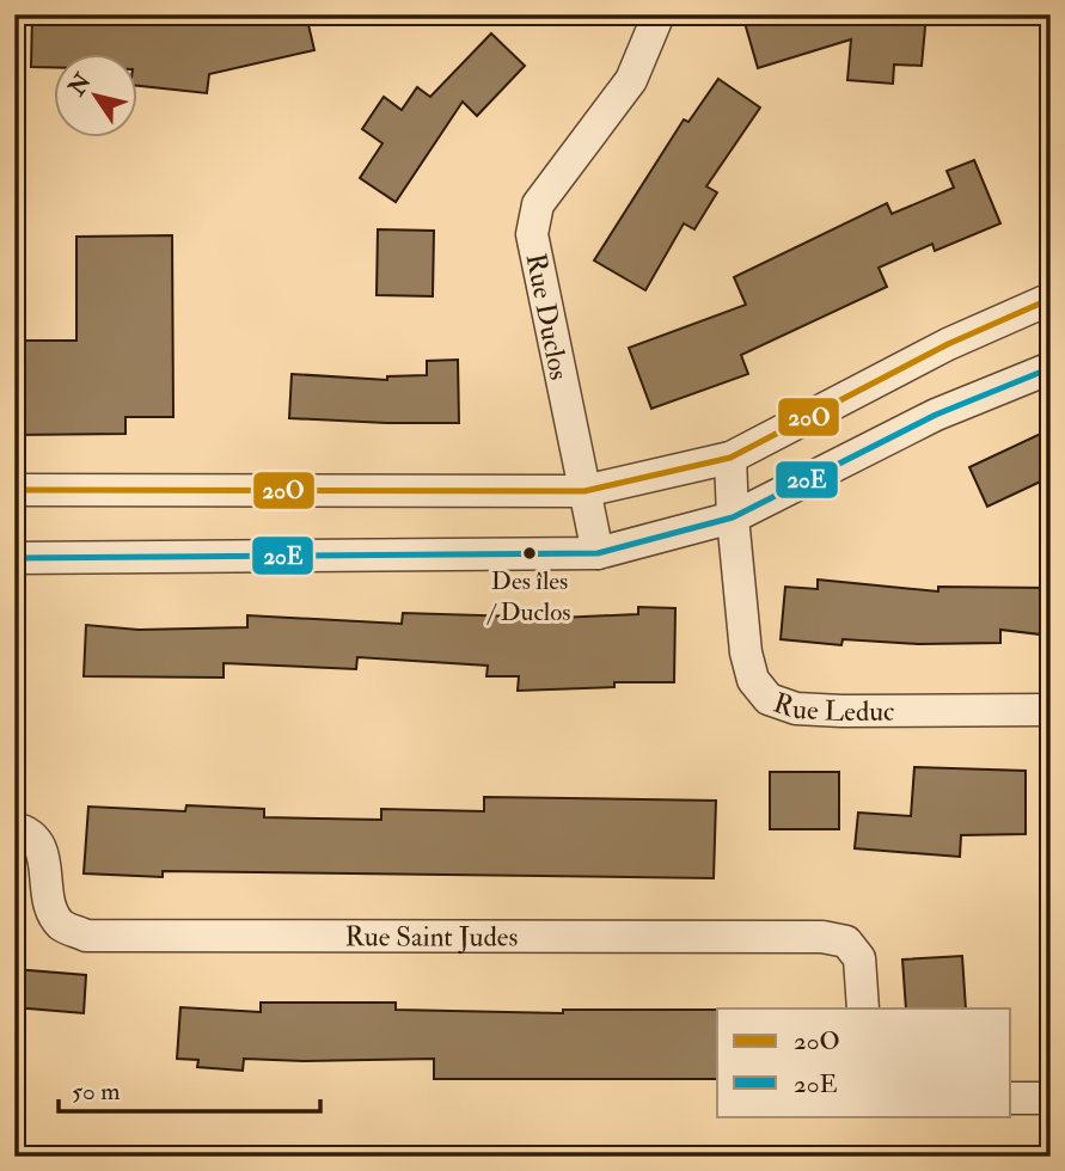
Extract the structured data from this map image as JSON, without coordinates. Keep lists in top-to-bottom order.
{
  "streets": {
    "street": ["Rue Duclos", "Rue Leduc", "Rue Saint Judes"]
  },
  "places": ["Des îles / Duclos"],
  "lines": ["transit line 20O", "transit line 20E"],
  "legend": ["20O", "20E"],
  "scale_bar": "50 m",
  "north": "top left"
}
